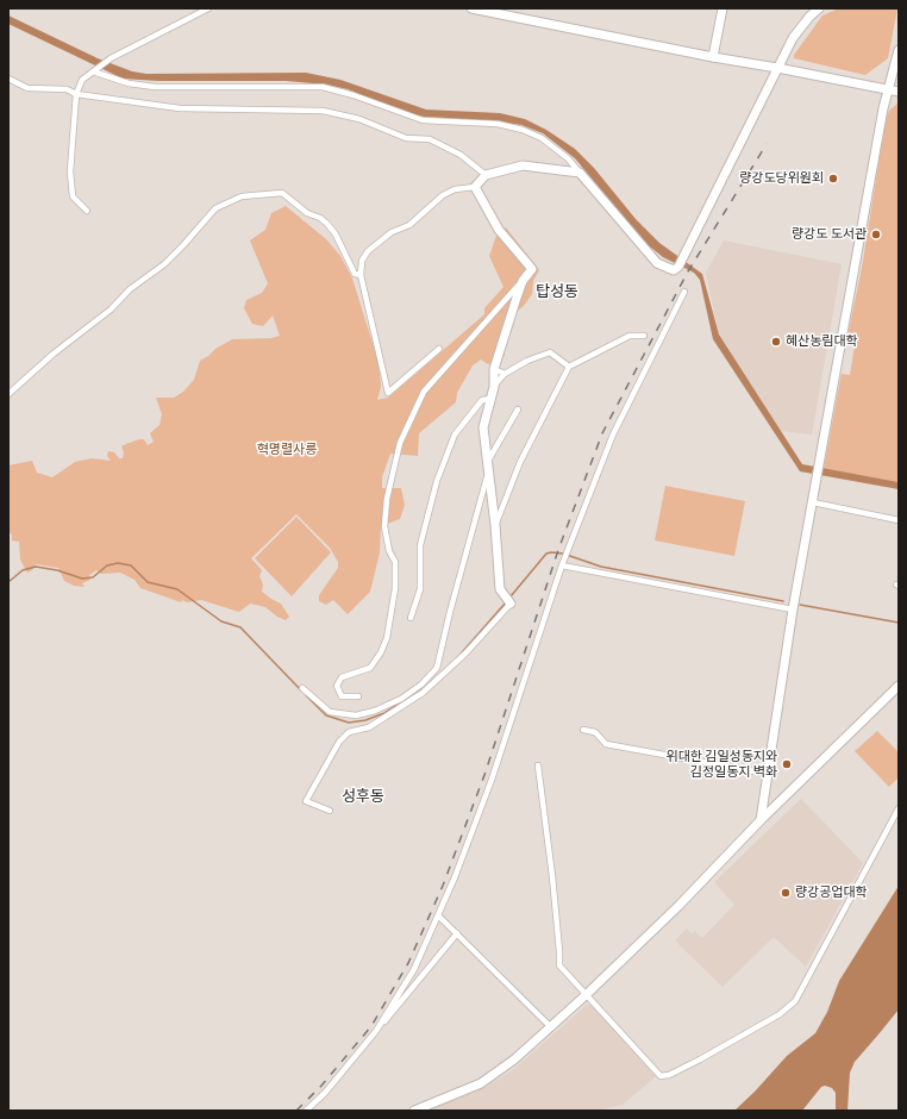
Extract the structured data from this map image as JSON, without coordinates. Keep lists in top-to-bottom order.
{
  "districts": ["탑성동", "성후동"],
  "parks": ["혁명렬사릉"],
  "places": [
    "량강도당위원회",
    "량강도 도서관",
    "혜산농림대학",
    "위대한 김일성동지와 김정일동지 벽화",
    "량강공업대학"
  ]
}
